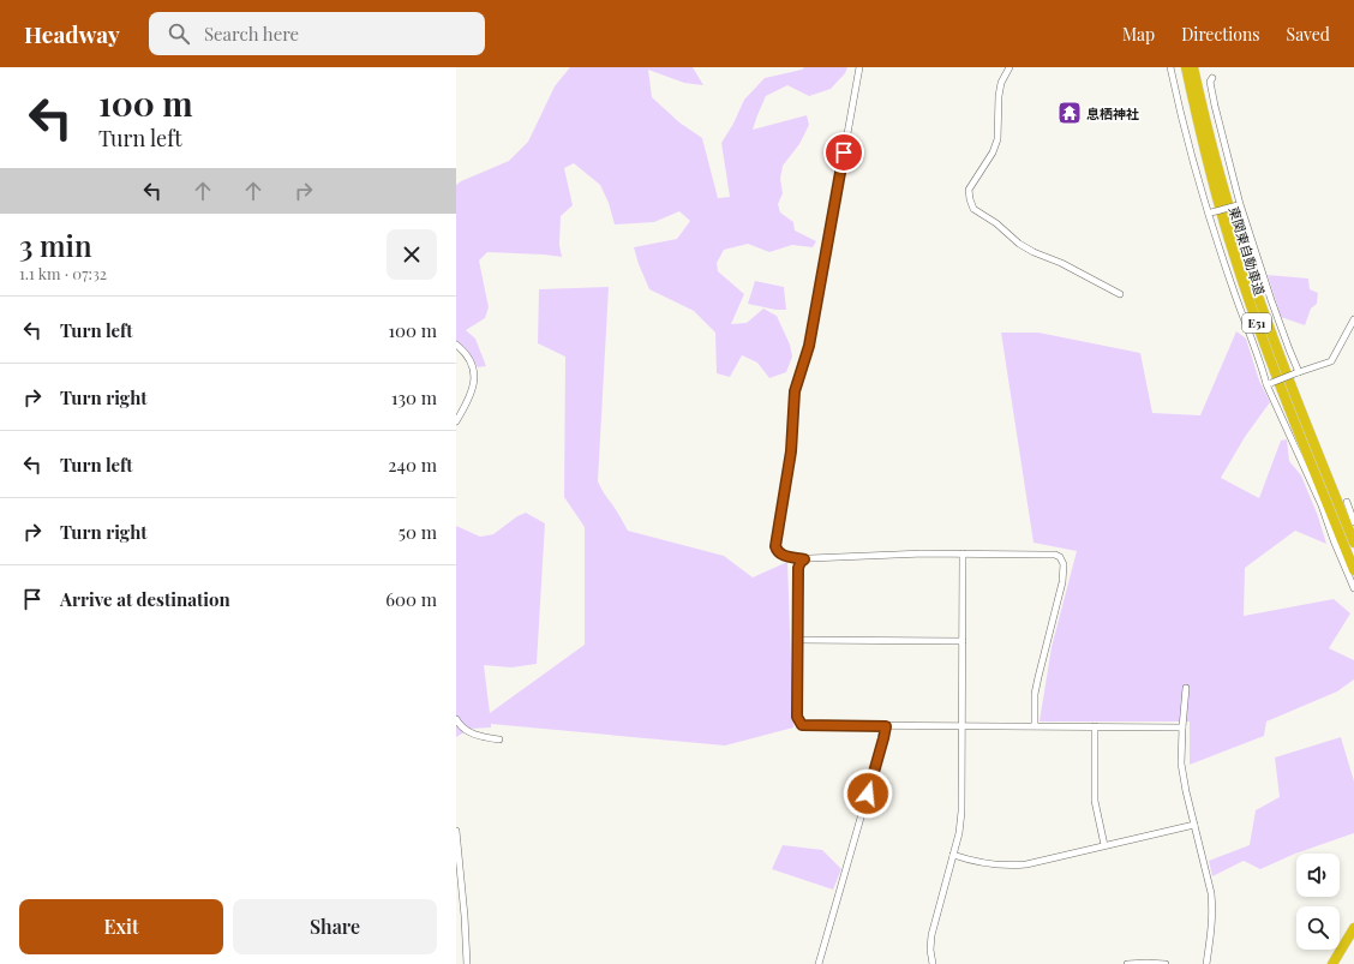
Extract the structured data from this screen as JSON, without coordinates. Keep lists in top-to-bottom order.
{
  "streets": {
    "highway": ["東関東自動車道", "E51"]
  },
  "places": {
    "temple": ["息栖神社"]
  },
  "page": {
    "header": "Headway",
    "search": "Search here",
    "nav": ["Map", "Directions", "Saved"],
    "turn": ["100 m", "Turn left"],
    "heading": ["3 min", "1.1 km · 07:32"],
    "list": [
      {
        "name": "Turn left",
        "value": "100 m"
      },
      {
        "name": "Turn right",
        "value": "130 m"
      },
      {
        "name": "Turn left",
        "value": "240 m"
      },
      {
        "name": "Turn right",
        "value": "50 m"
      },
      {
        "name": "Arrive at destination",
        "value": "600 m"
      }
    ],
    "buttons": ["Exit", "Share"]
  }
}
